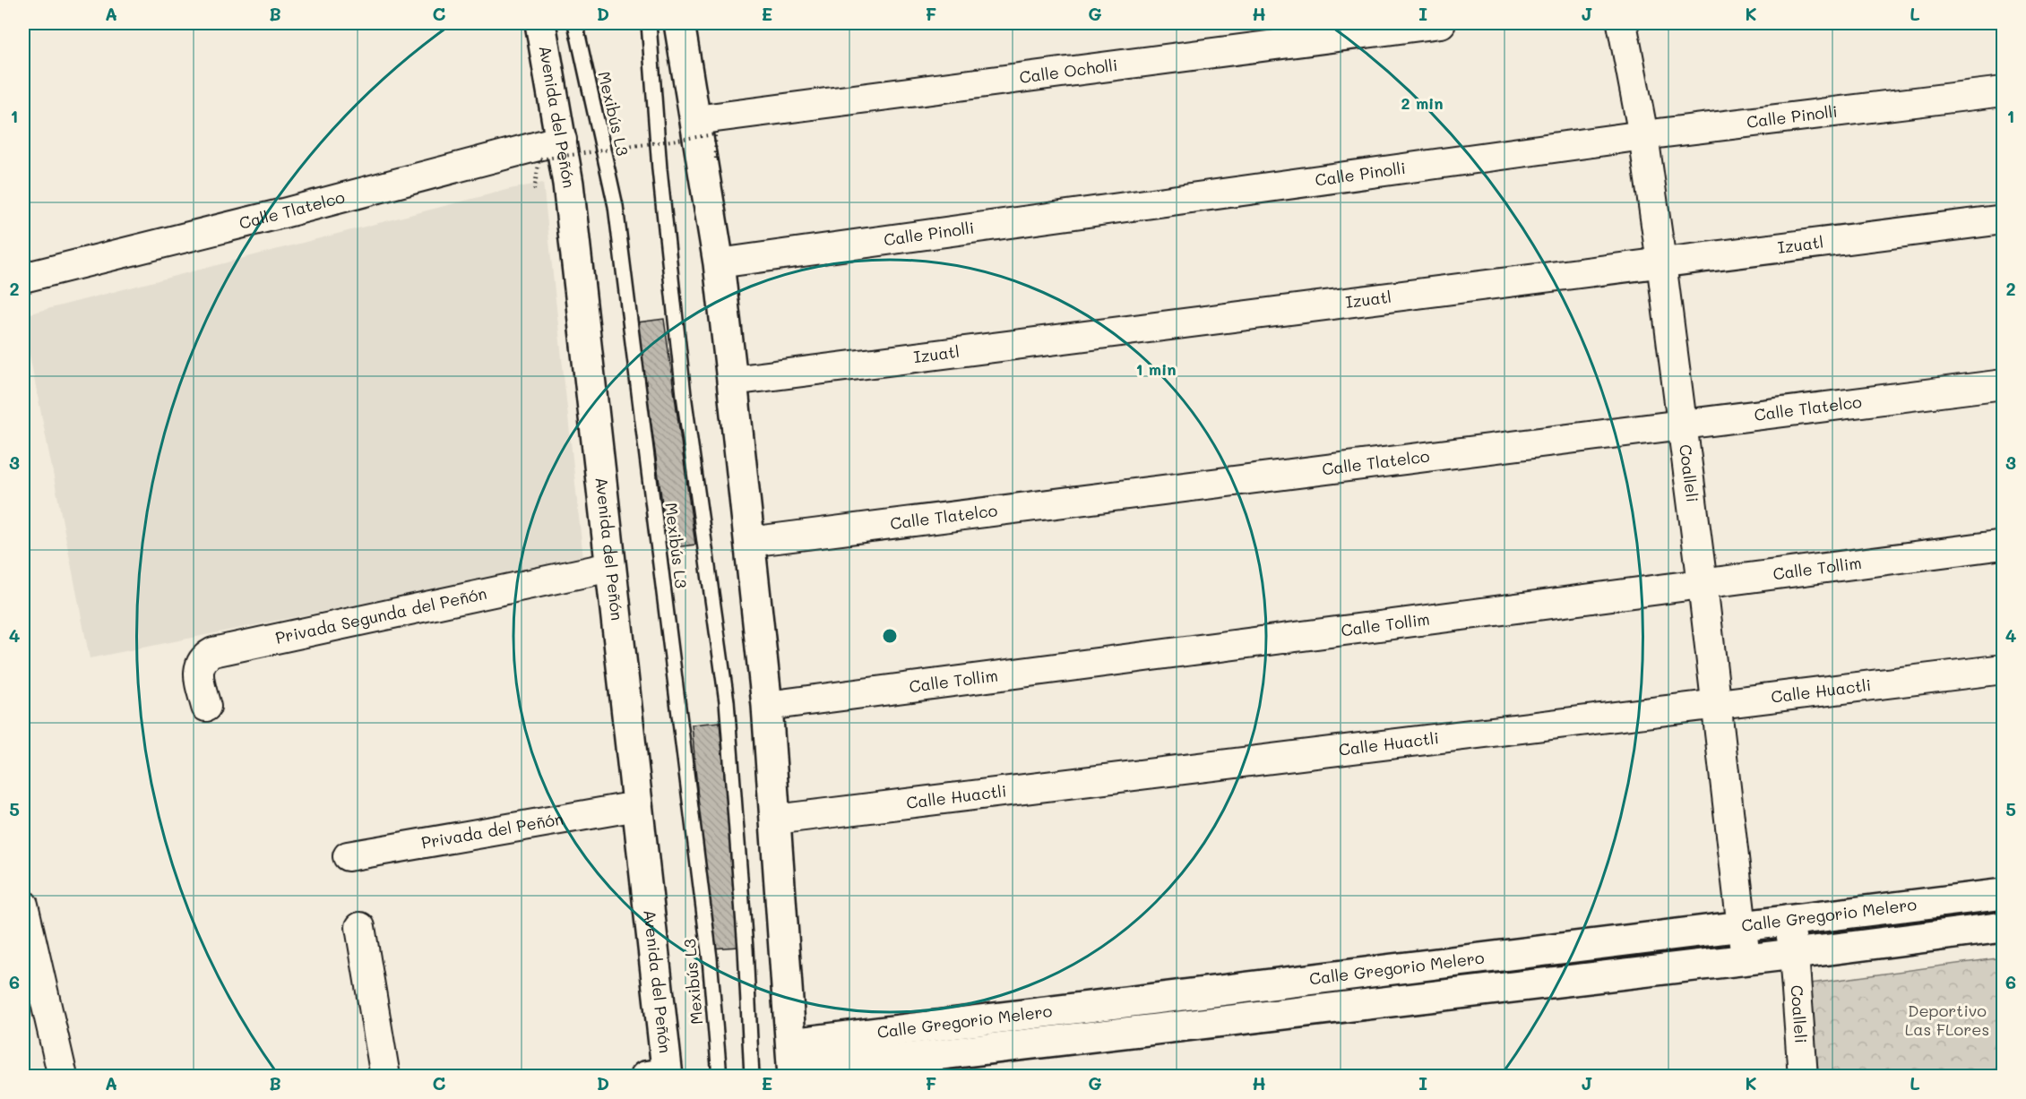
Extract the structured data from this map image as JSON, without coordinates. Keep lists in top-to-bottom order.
{
  "streets": {
    "main road": ["Avenida del Peñón", "Calle Gregorio Melero"],
    "street": [
      "Calle Ocholli",
      "Calle Pinolli",
      "Calle Tlatelco",
      "Izuatl",
      "Coalleli",
      "Calle Tollim",
      "Privada Segunda del Peñón",
      "Calle Huactli",
      "Privada del Peñón"
    ],
    "lane": ["Mexibús L3"]
  },
  "crossings": [
    ["Avenida del Peñón", "Calle Tlatelco"],
    ["Avenida del Peñón", "Privada Segunda del Peñón"],
    ["Avenida del Peñón", "Privada del Peñón"],
    ["Calle Pinolli", "Coalleli"],
    ["Calle Tlatelco", "Coalleli"],
    ["Izuatl", "Coalleli"],
    ["Coalleli", "Calle Tollim"],
    ["Coalleli", "Calle Huactli"],
    ["Coalleli", "Calle Gregorio Melero"]
  ],
  "parks": ["Deportivo Las FLores"],
  "grid": {
    "columns": [
      "A",
      "B",
      "C",
      "D",
      "E",
      "F",
      "G",
      "H",
      "I",
      "J",
      "K",
      "L"
    ],
    "rows": [
      "1",
      "2",
      "3",
      "4",
      "5",
      "6"
    ]
  },
  "rings": ["2 min", "1 min"]
}
